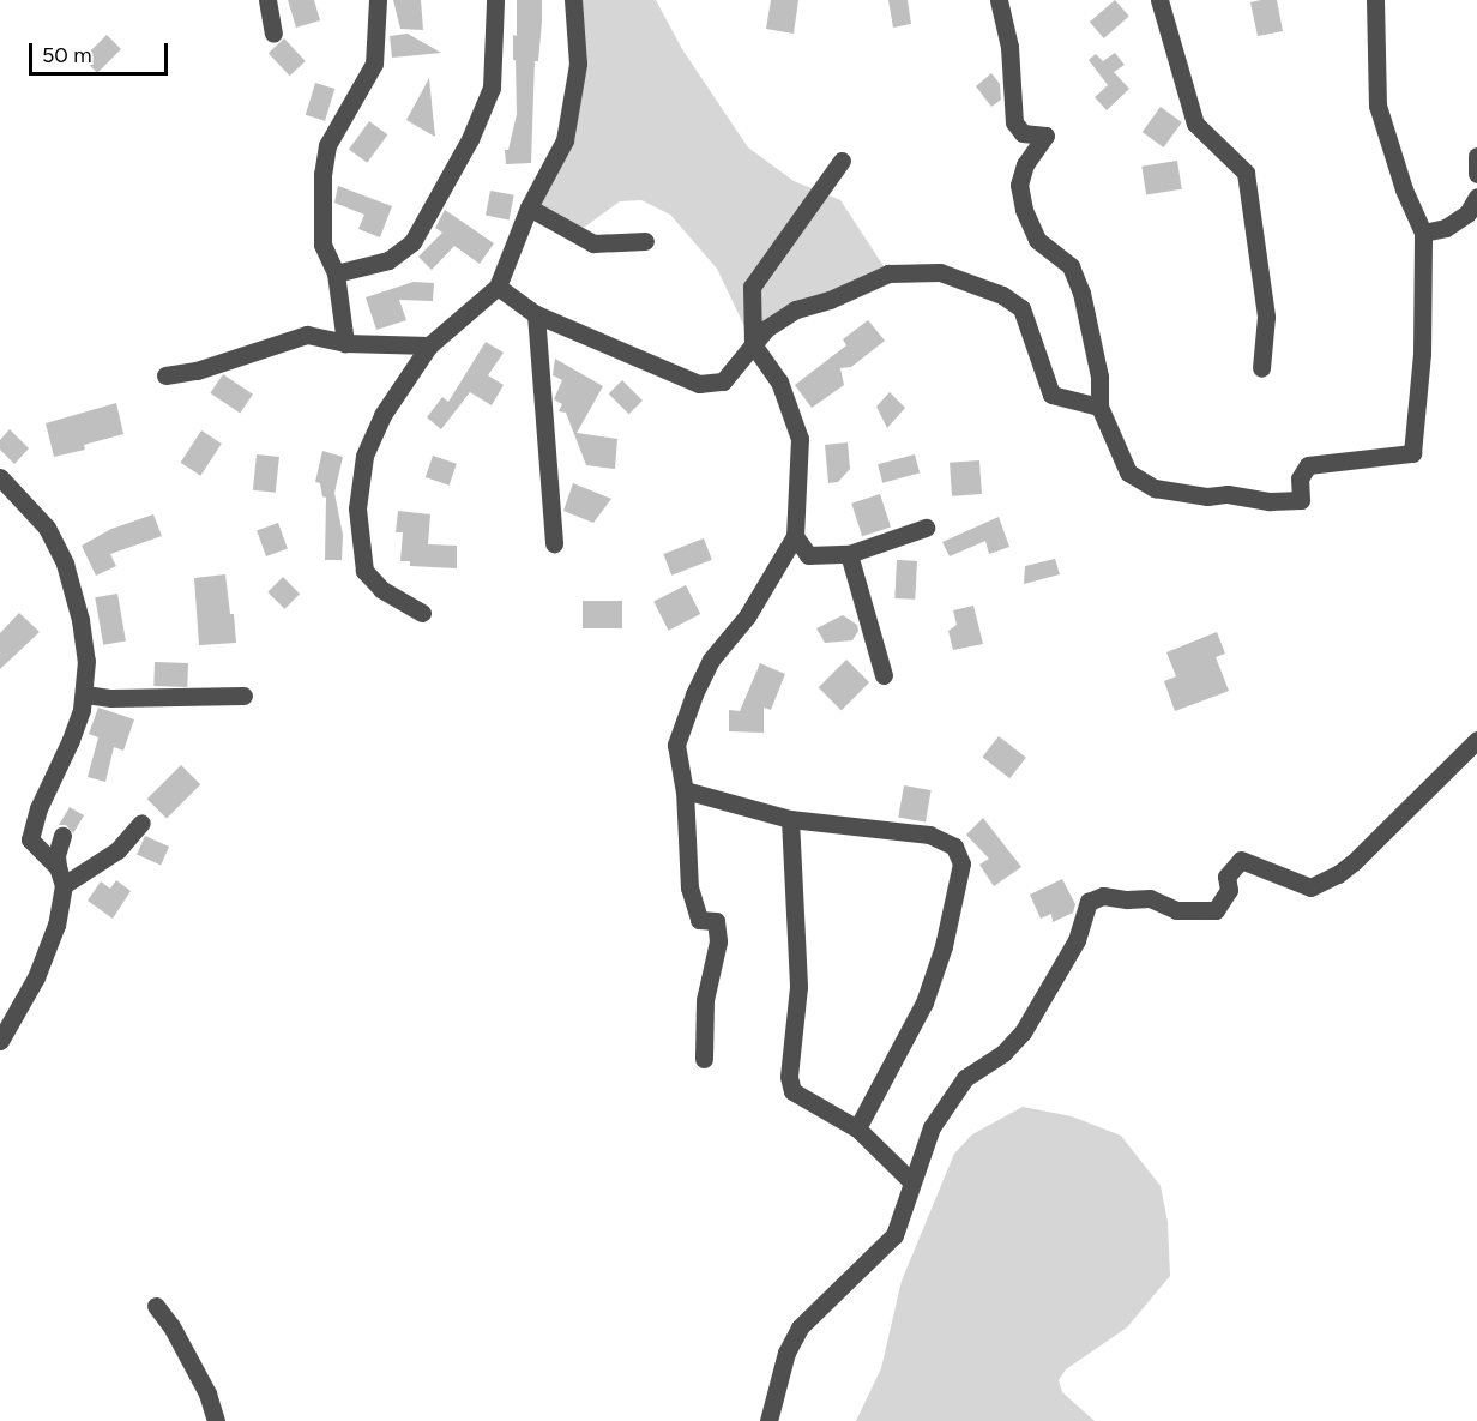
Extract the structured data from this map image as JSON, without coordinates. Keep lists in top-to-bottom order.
{
  "scale_bar": "50 m"
}
